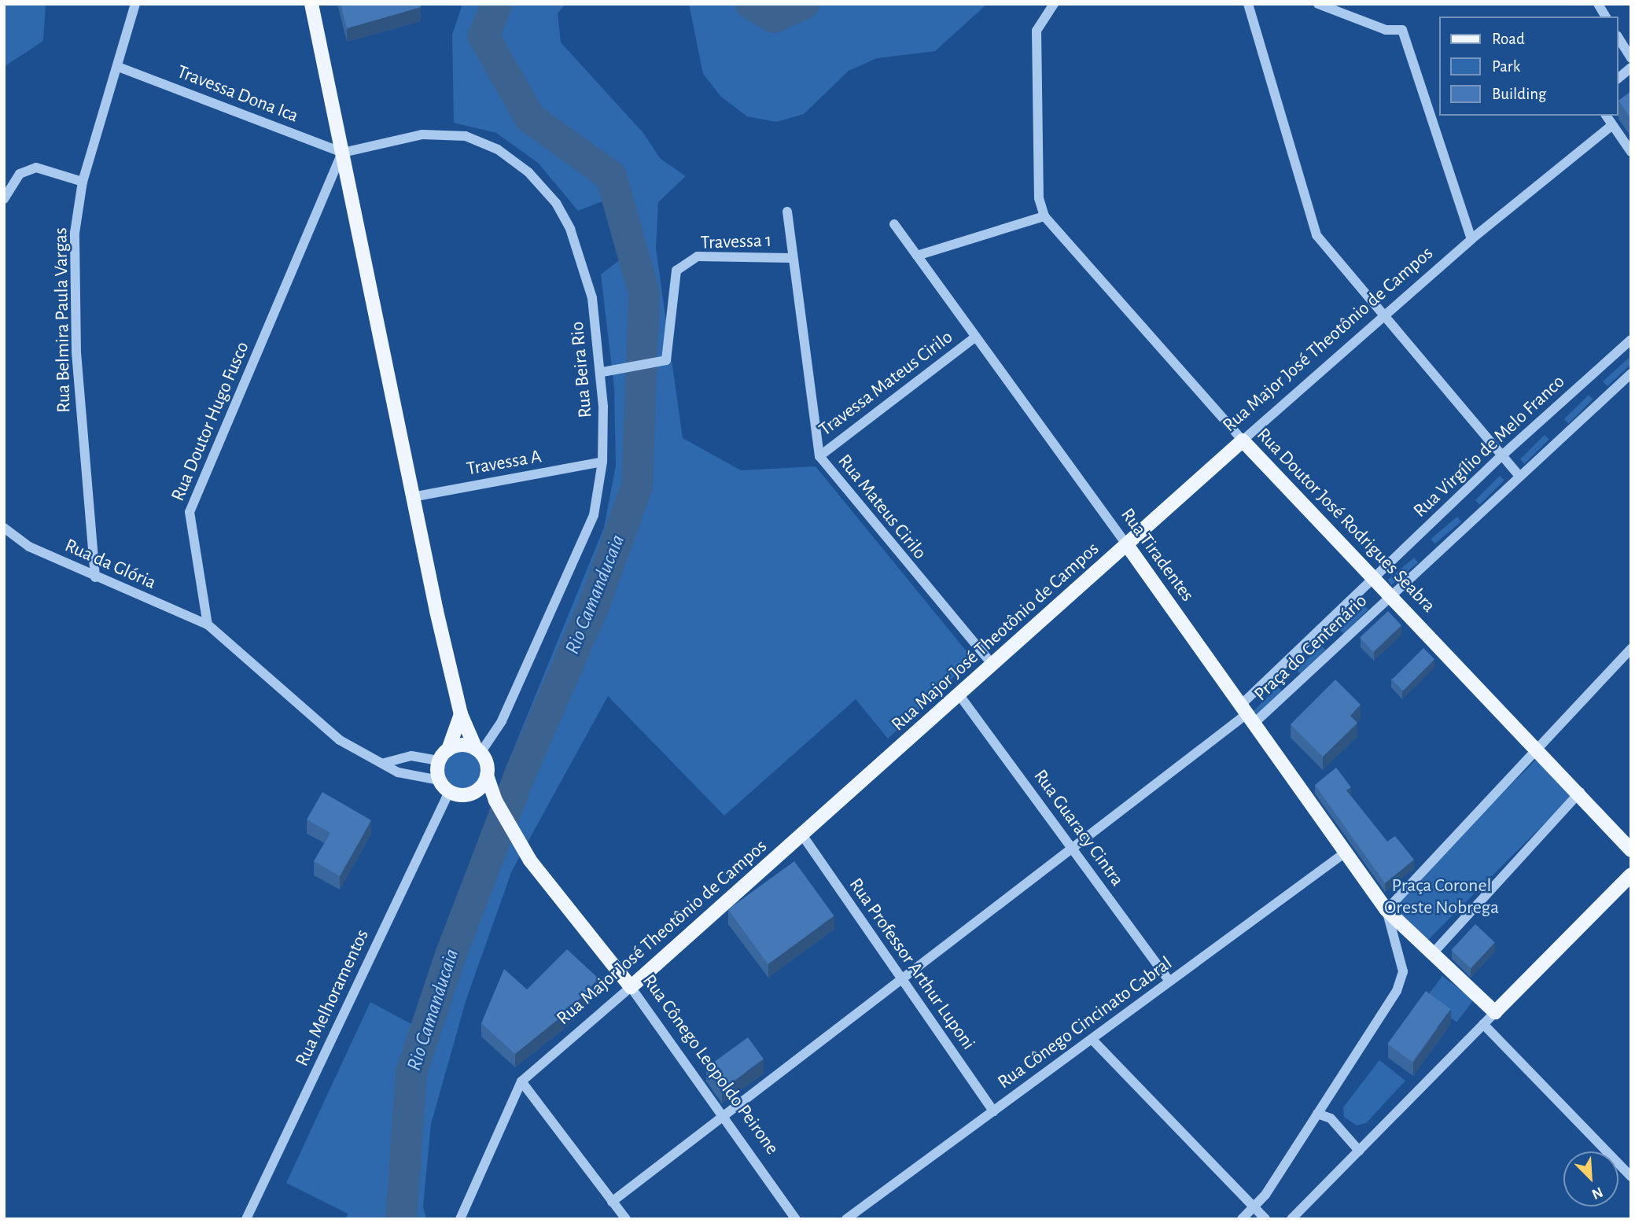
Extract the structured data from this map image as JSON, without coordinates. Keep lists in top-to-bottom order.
{
  "streets": {
    "main road": [
      "Rua Major José Theotônio de Campos",
      "Rua Doutor José Rodrigues Seabra",
      "Rua Tiradentes",
      "Rua Cônego Leopoldo Peirone"
    ],
    "street": [
      "Travessa Dona Ica",
      "Travessa 1",
      "Rua Belmira Paula Vargas",
      "Rua Beira Rio",
      "Travessa Mateus Cirilo",
      "Rua Doutor Hugo Fusco",
      "Rua Virgílio de Melo Franco",
      "Travessa A",
      "Rua Mateus Cirilo",
      "Rua da Glória",
      "Praça do Centenário",
      "Rua Guaracy Cintra",
      "Rua Professor Arthur Luponi",
      "Rua Melhoramentos",
      "Rua Cônego Cincinato Cabral"
    ]
  },
  "crossings": [
    ["Travessa Dona Ica", "Rua Belmira Paula Vargas"],
    ["Travessa Dona Ica", "Rua Beira Rio"],
    ["Travessa Dona Ica", "Rua Doutor Hugo Fusco"],
    ["Travessa 1", "Rua Beira Rio"],
    ["Travessa 1", "Rua Mateus Cirilo"],
    ["Rua Belmira Paula Vargas", "Rua da Glória"],
    ["Rua Major José Theotônio de Campos", "Rua Mateus Cirilo"],
    ["Rua Major José Theotônio de Campos", "Rua Doutor José Rodrigues Seabra"],
    ["Rua Major José Theotônio de Campos", "Rua Tiradentes"],
    ["Rua Major José Theotônio de Campos", "Rua Guaracy Cintra"],
    ["Rua Major José Theotônio de Campos", "Rua Professor Arthur Luponi"],
    ["Rua Major José Theotônio de Campos", "Rua Cônego Leopoldo Peirone"],
    ["Rua Beira Rio", "Rua Doutor Hugo Fusco"],
    ["Rua Beira Rio", "Travessa A"],
    ["Rua Beira Rio", "Rua Melhoramentos"],
    ["Rua Beira Rio", "Rua Cônego Leopoldo Peirone"],
    ["Travessa Mateus Cirilo", "Rua Mateus Cirilo"],
    ["Travessa Mateus Cirilo", "Rua Tiradentes"],
    ["Rua Doutor Hugo Fusco", "Rua da Glória"],
    ["Rua Virgílio de Melo Franco", "Rua Doutor José Rodrigues Seabra"],
    ["Rua Virgílio de Melo Franco", "Praça do Centenário"],
    ["Rua Doutor José Rodrigues Seabra", "Praça do Centenário"],
    ["Rua Tiradentes", "Praça do Centenário"],
    ["Rua Tiradentes", "Rua Cônego Cincinato Cabral"],
    ["Rua Guaracy Cintra", "Rua Cônego Cincinato Cabral"],
    ["Rua Professor Arthur Luponi", "Rua Cônego Cincinato Cabral"],
    ["Rua Melhoramentos", "Rua Cônego Leopoldo Peirone"]
  ],
  "water": ["Rio Camanducaia"],
  "parks": ["Praça Coronel Oreste Nobrega"],
  "legend": ["Road", "Park", "Building"],
  "north": "bottom right"
}
